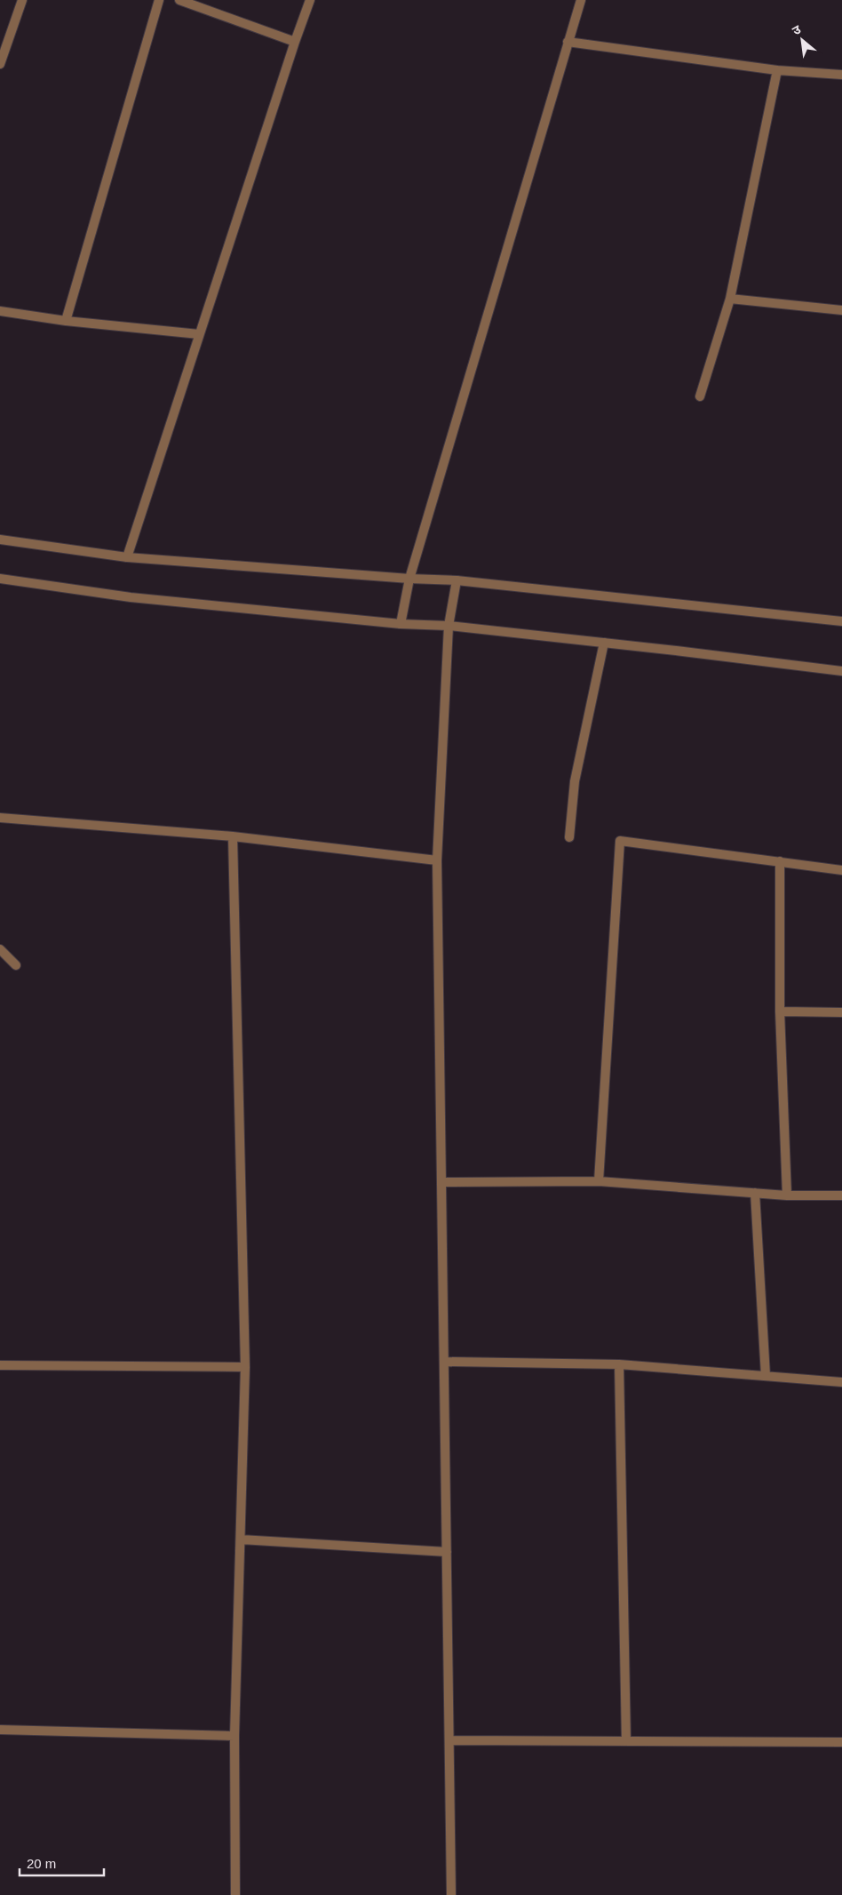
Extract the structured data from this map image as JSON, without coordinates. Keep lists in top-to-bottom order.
{
  "scale_bar": "20 m",
  "north": "top left"
}
